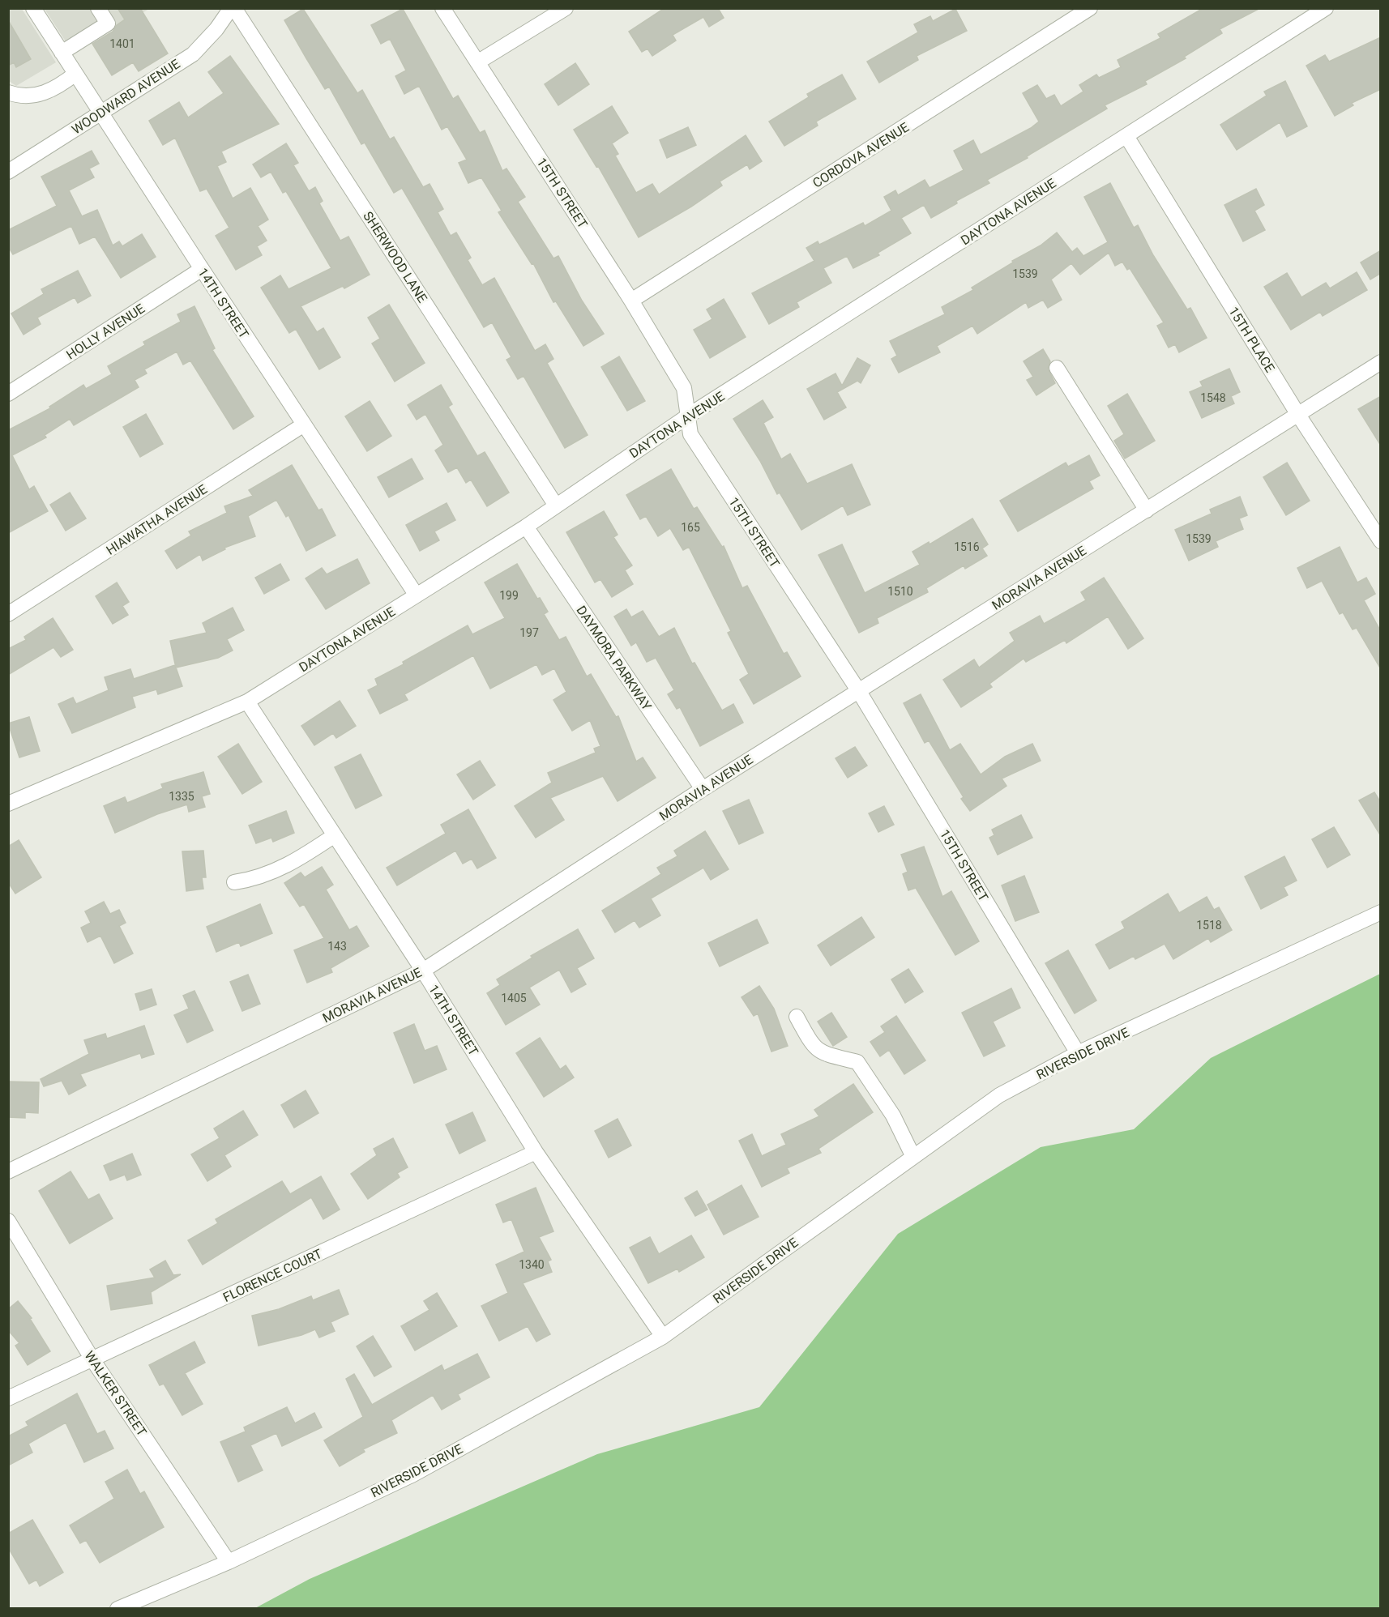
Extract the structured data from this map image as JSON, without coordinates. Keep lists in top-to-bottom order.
{
  "streets": {
    "street": [
      "WOODWARD AVENUE",
      "CORDOVA AVENUE",
      "15TH STREET",
      "DAYTONA AVENUE",
      "SHERWOOD LANE",
      "14TH STREET",
      "HOLLY AVENUE",
      "15TH PLACE",
      "HIAWATHA AVENUE",
      "MORAVIA AVENUE",
      "DAYMORA PARKWAY",
      "RIVERSIDE DRIVE",
      "FLORENCE COURT",
      "WALKER STREET"
    ]
  },
  "crossings": [
    ["WOODWARD AVENUE", "SHERWOOD LANE"],
    ["WOODWARD AVENUE", "14TH STREET"],
    ["CORDOVA AVENUE", "15TH STREET"],
    ["15TH STREET", "DAYTONA AVENUE"],
    ["15TH STREET", "MORAVIA AVENUE"],
    ["15TH STREET", "RIVERSIDE DRIVE"],
    ["DAYTONA AVENUE", "SHERWOOD LANE"],
    ["DAYTONA AVENUE", "14TH STREET"],
    ["DAYTONA AVENUE", "15TH PLACE"],
    ["DAYTONA AVENUE", "DAYMORA PARKWAY"],
    ["14TH STREET", "HOLLY AVENUE"],
    ["14TH STREET", "HIAWATHA AVENUE"],
    ["14TH STREET", "MORAVIA AVENUE"],
    ["14TH STREET", "RIVERSIDE DRIVE"],
    ["14TH STREET", "FLORENCE COURT"],
    ["15TH PLACE", "MORAVIA AVENUE"],
    ["MORAVIA AVENUE", "DAYMORA PARKWAY"],
    ["RIVERSIDE DRIVE", "WALKER STREET"],
    ["FLORENCE COURT", "WALKER STREET"]
  ],
  "house_numbers": [
    "1401",
    "1539",
    "1548",
    "165",
    "1539",
    "1516",
    "1510",
    "199",
    "197",
    "1335",
    "1518",
    "143",
    "1405",
    "1340"
  ]
}
